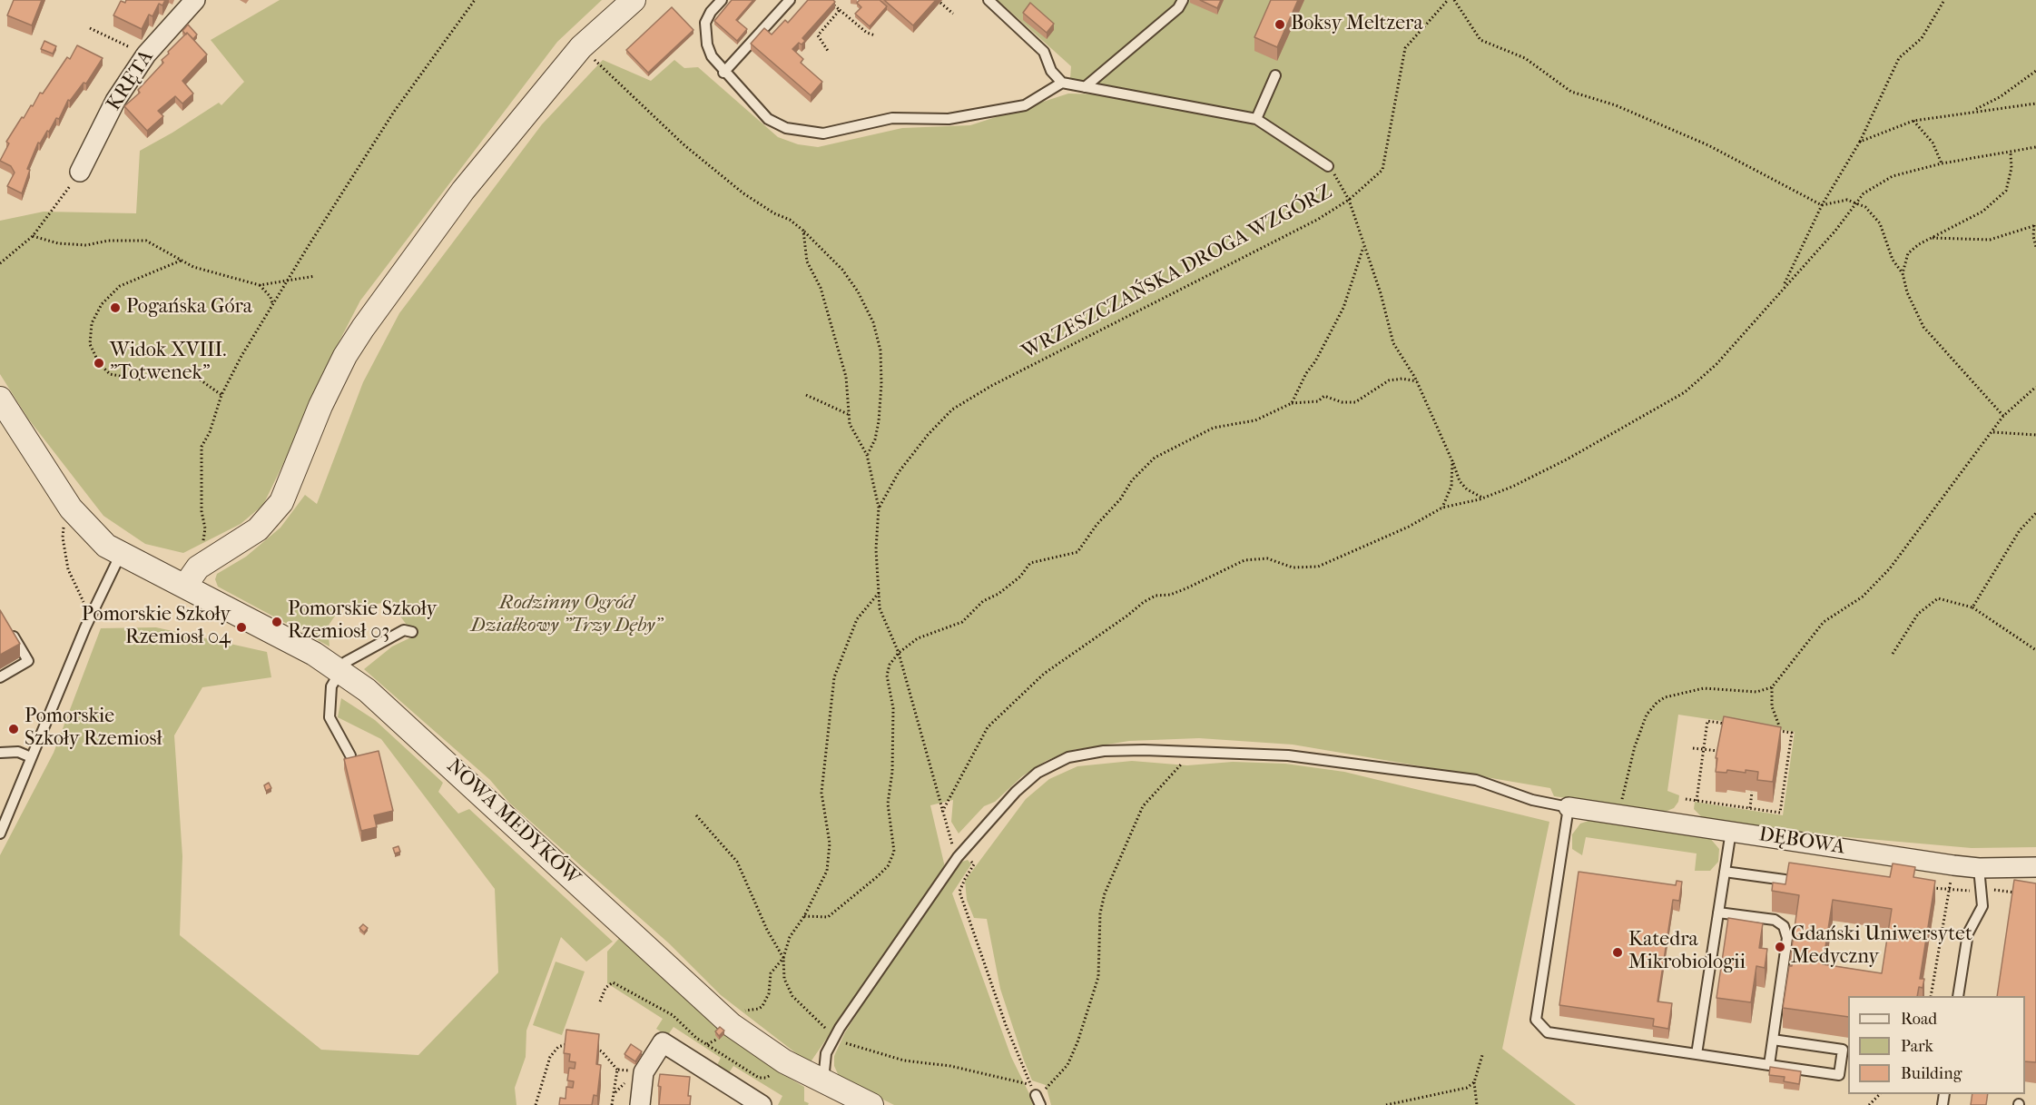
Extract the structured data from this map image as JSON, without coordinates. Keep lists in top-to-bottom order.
{
  "streets": {
    "street": ["KRĘTA", "NOWA MEDYKÓW", "DĘBOWA"],
    "path": ["WRZESZCZAŃSKA DROGA WZGÓRZ"]
  },
  "parks": ["Rodzinny Ogród Działkowy \"Trzy Dęby\""],
  "places": [
    "Boksy Meltzera",
    "Pogańska Góra",
    "Widok XVIII. \"Totwenek\"",
    "Pomorskie Szkoły Rzemiosł 03",
    "Pomorskie Szkoły Rzemiosł 04",
    "Pomorskie Szkoły Rzemiosł",
    "Gdański Uniwersytet Medyczny",
    "Katedra Mikrobiologii"
  ],
  "legend": ["Road", "Park", "Building"]
}
